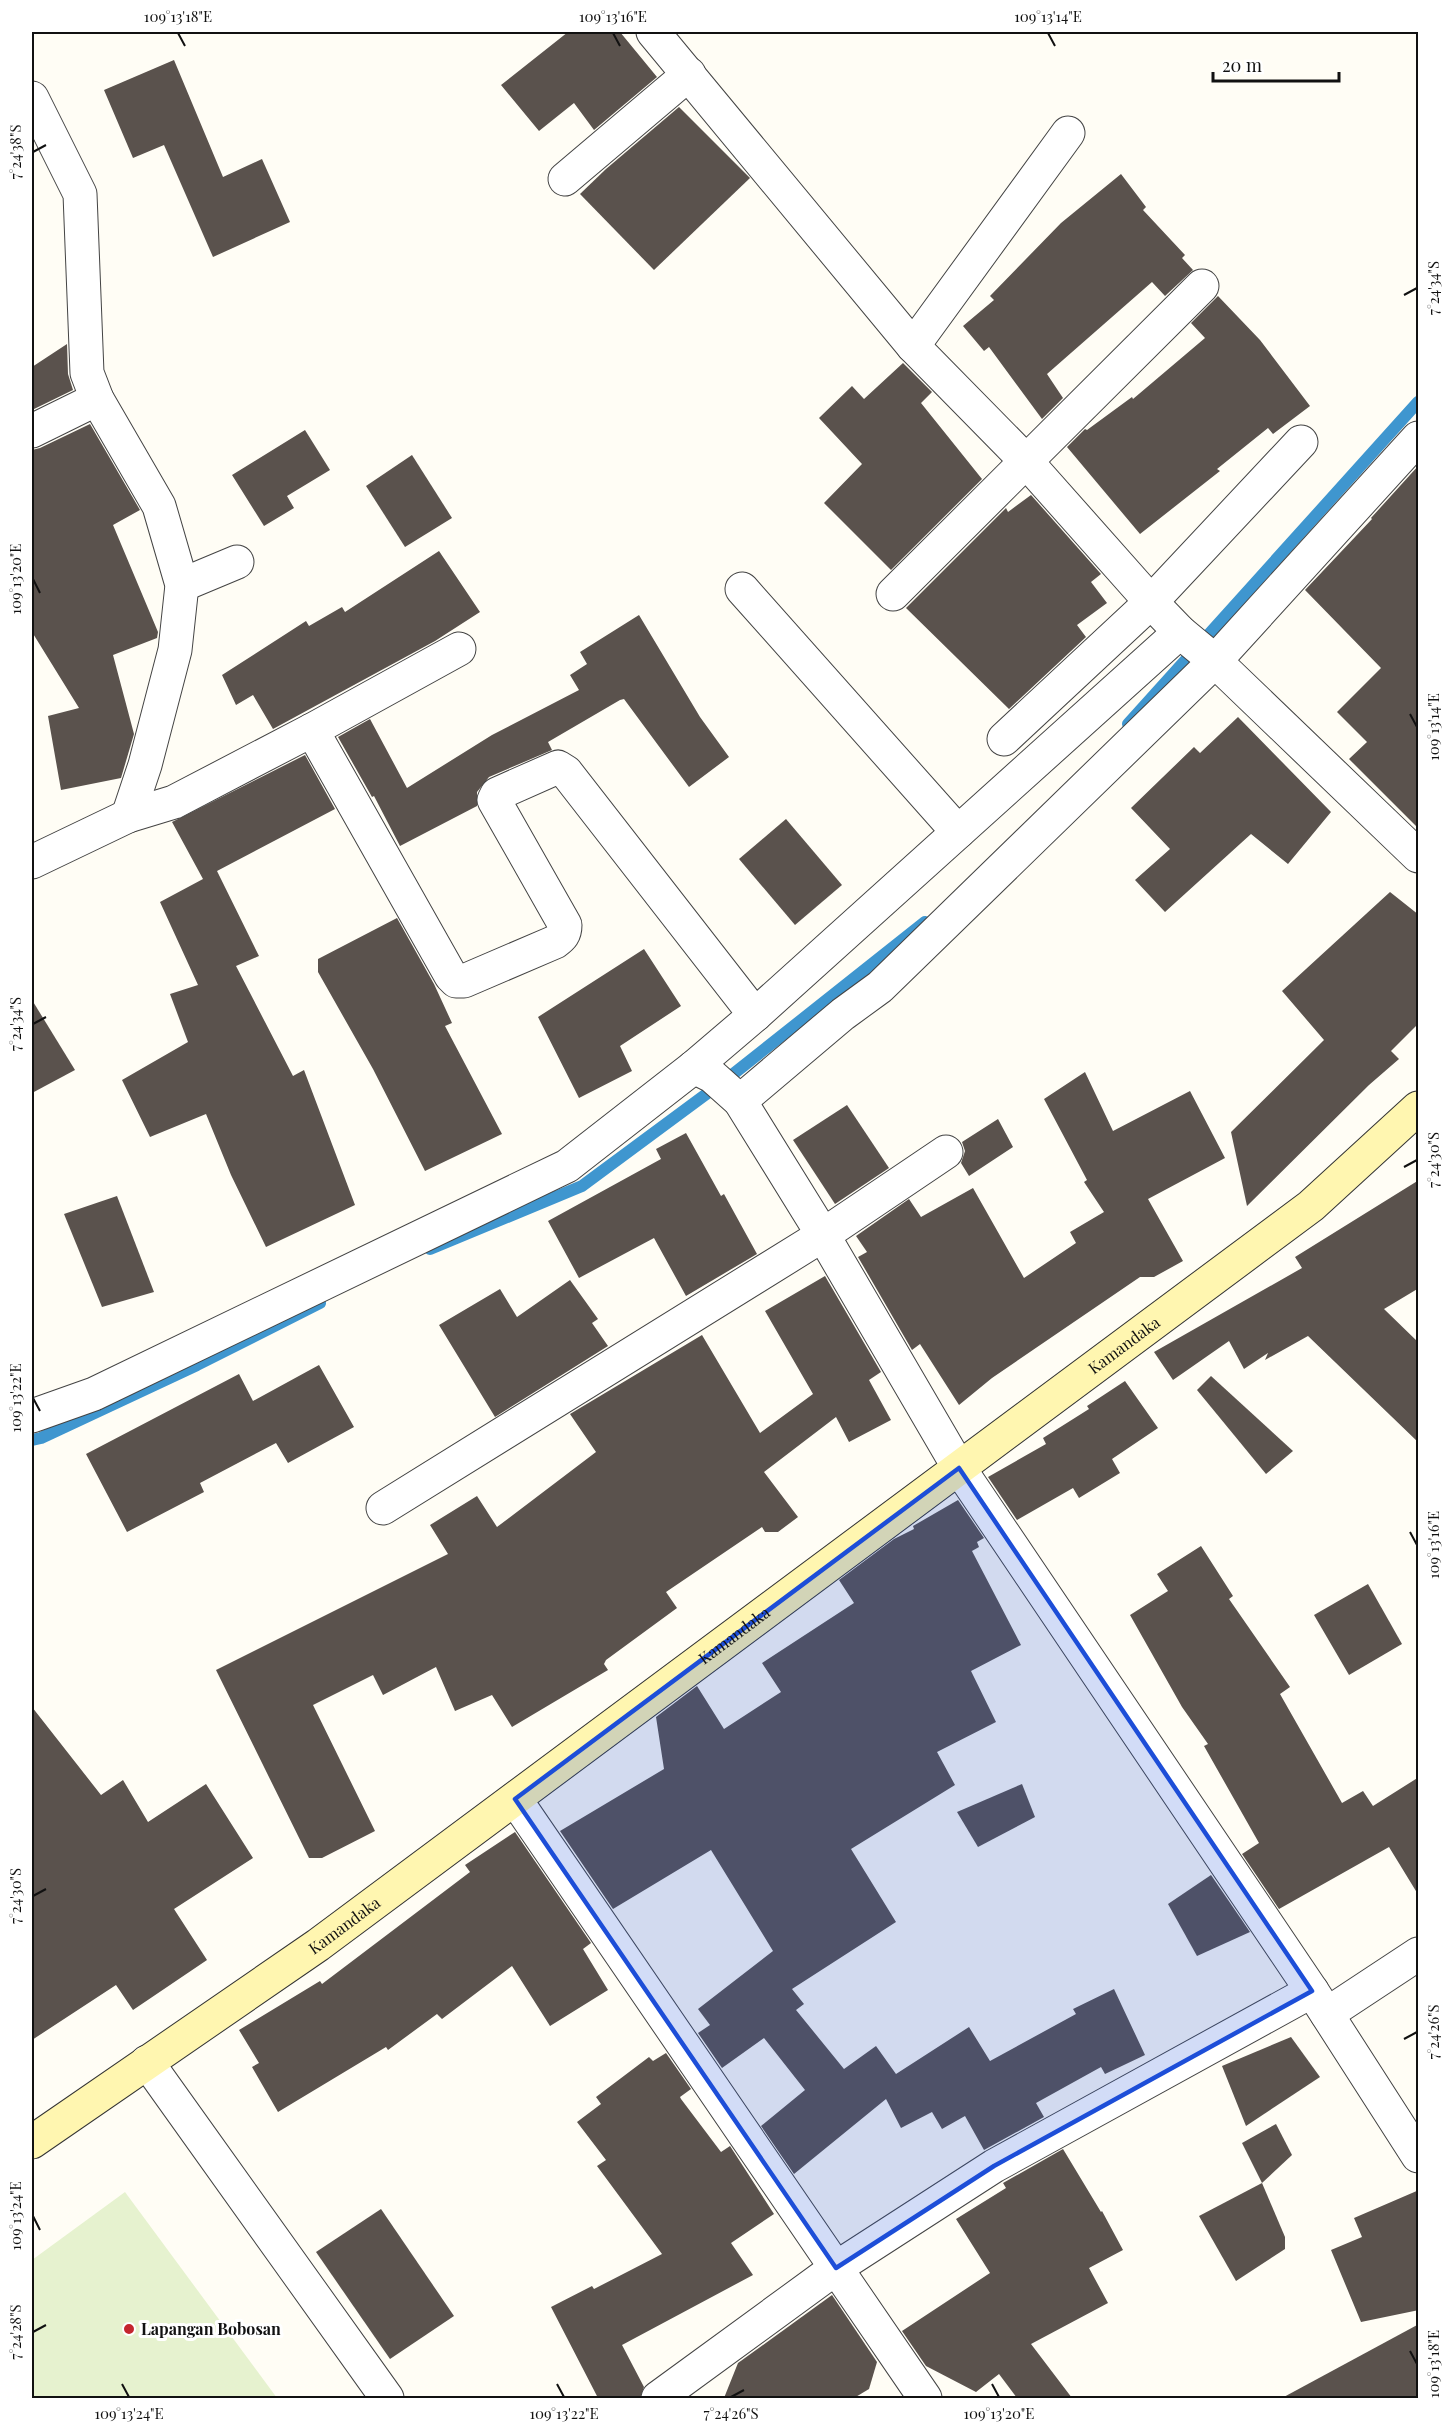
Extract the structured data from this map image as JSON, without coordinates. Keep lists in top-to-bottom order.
{
  "streets": {
    "street": ["Kamandaka"]
  },
  "places": ["Lapangan Bobosan"],
  "scale_bar": "20 m",
  "coordinates": [
    "109°13'18\"E",
    "109°13'16\"E",
    "109°13'14\"E",
    "7°24'38\"S",
    "7°24'34\"S",
    "109°13'20\"E",
    "7°24'30\"S",
    "109°13'22\"E",
    "7°24'26\"S",
    "109°13'24\"E",
    "7°24'28\"S"
  ]
}
